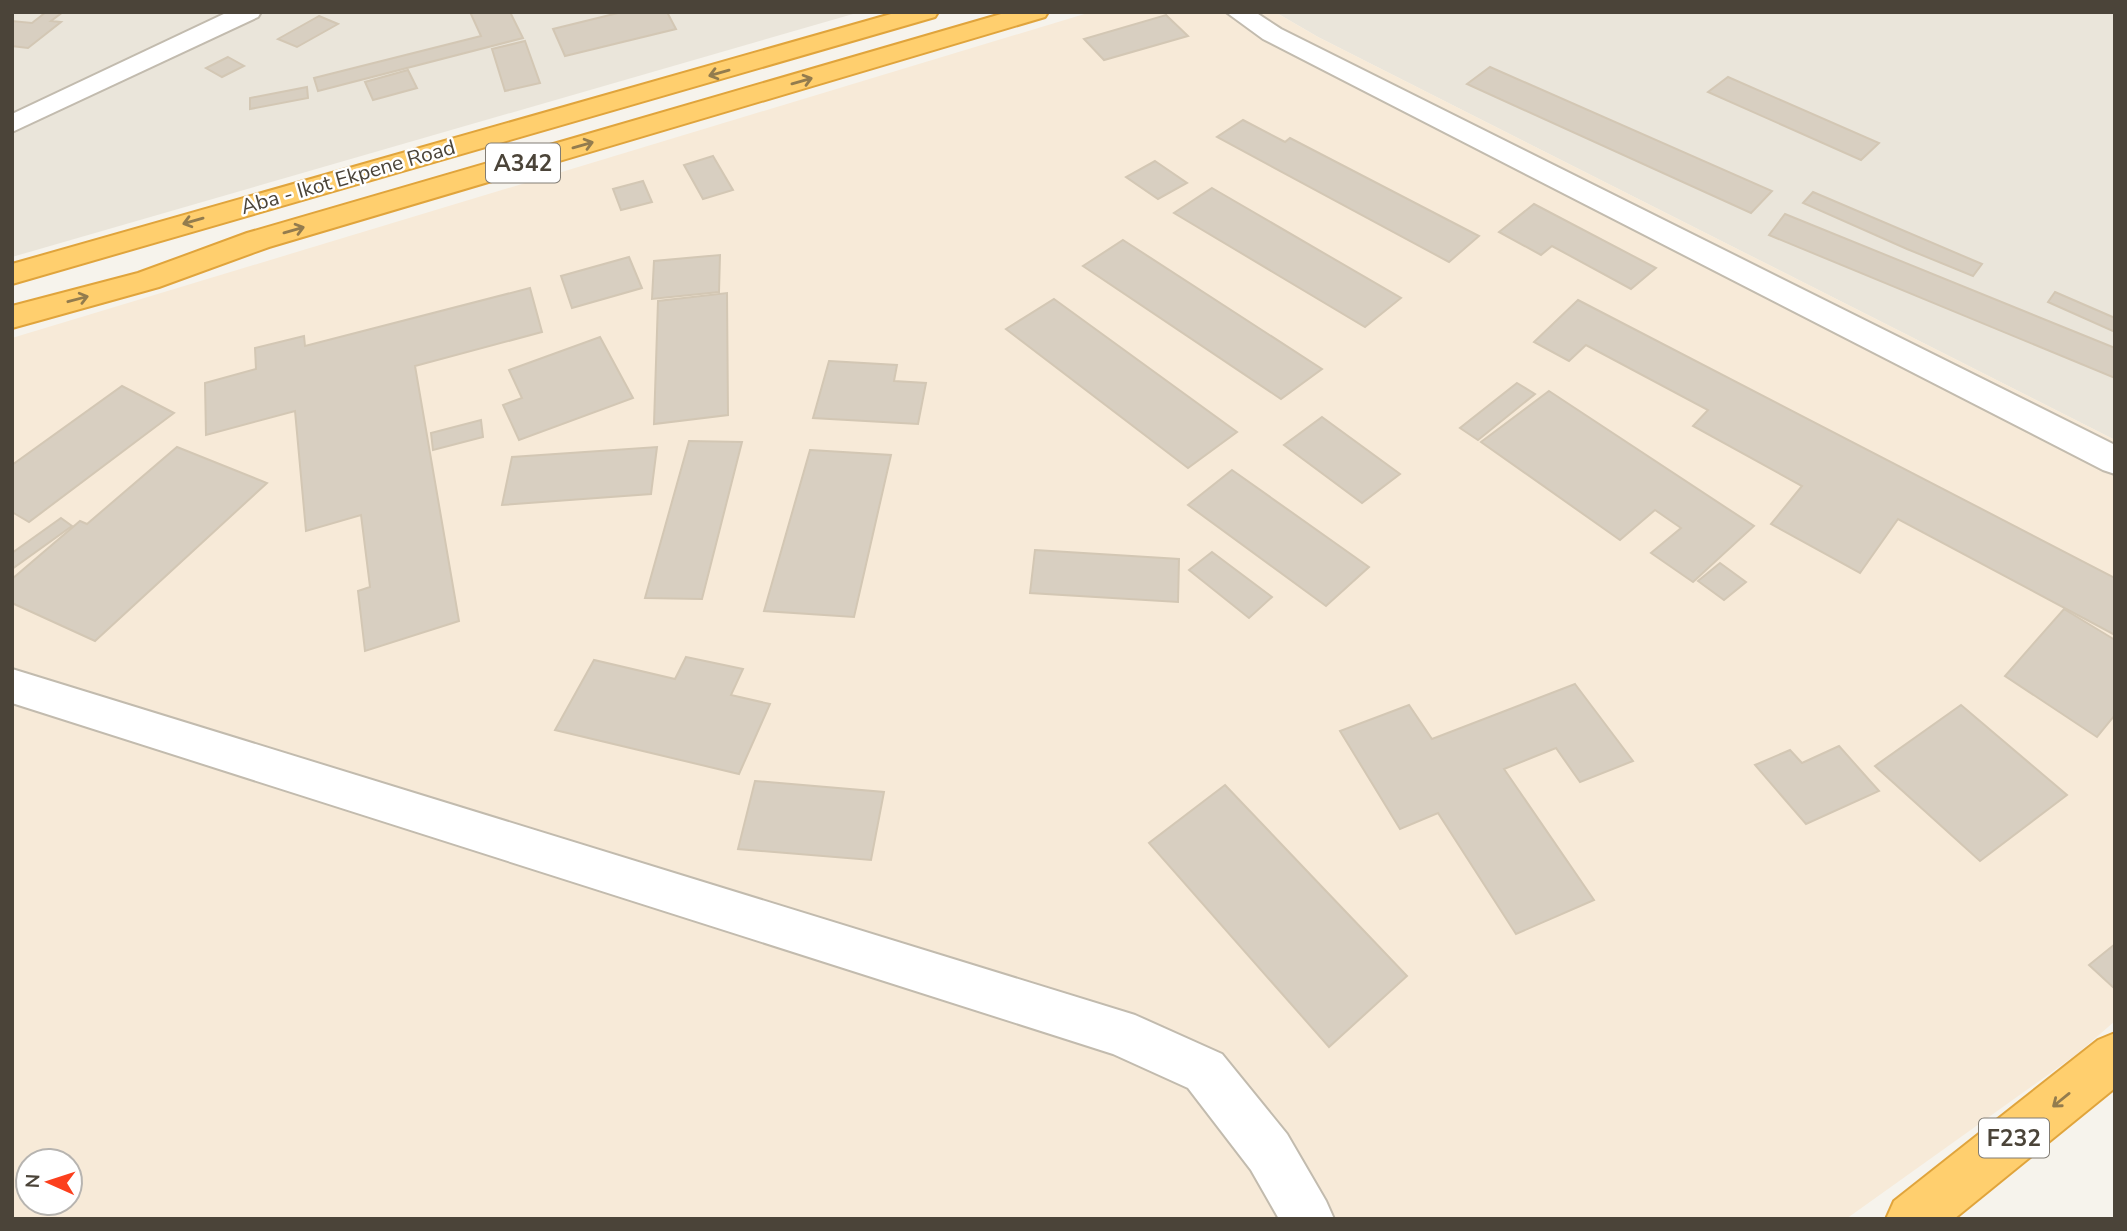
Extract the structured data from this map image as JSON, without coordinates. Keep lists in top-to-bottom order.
{
  "streets": {
    "highway": ["A342", "Aba - Ikot Ekpene Road", "F232"]
  },
  "north": "left"
}
